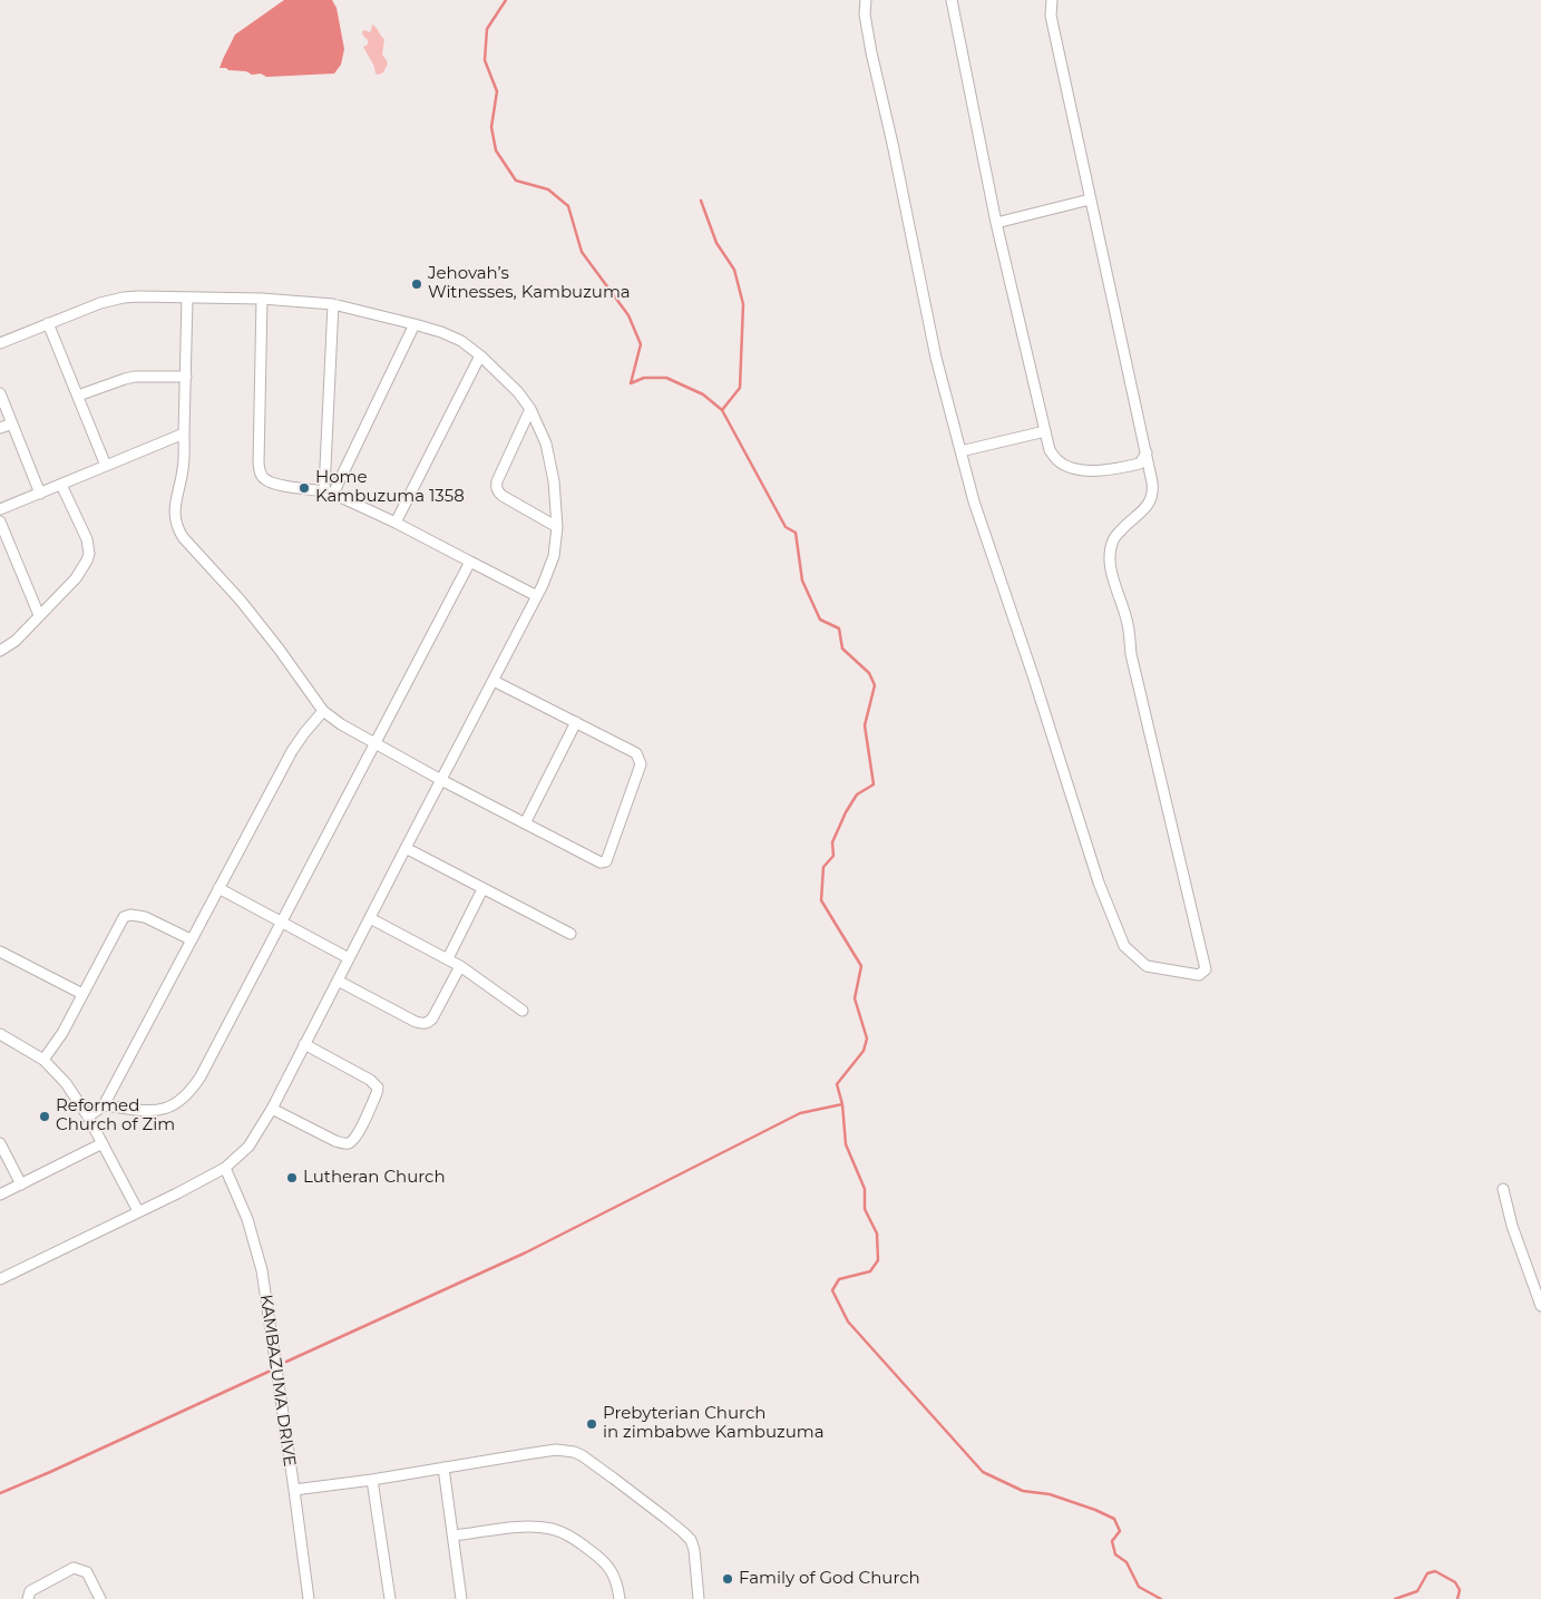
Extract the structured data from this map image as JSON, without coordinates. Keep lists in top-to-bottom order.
{
  "streets": {
    "street": ["KAMBAZUMA DRIVE"]
  },
  "places": [
    "Jehovah’s Witnesses, Kambuzuma",
    "Home Kambuzuma 1358",
    "Reformed Church of Zim",
    "Lutheran Church",
    "Prebyterian Church in zimbabwe Kambuzuma",
    "Family of God Church"
  ]
}
